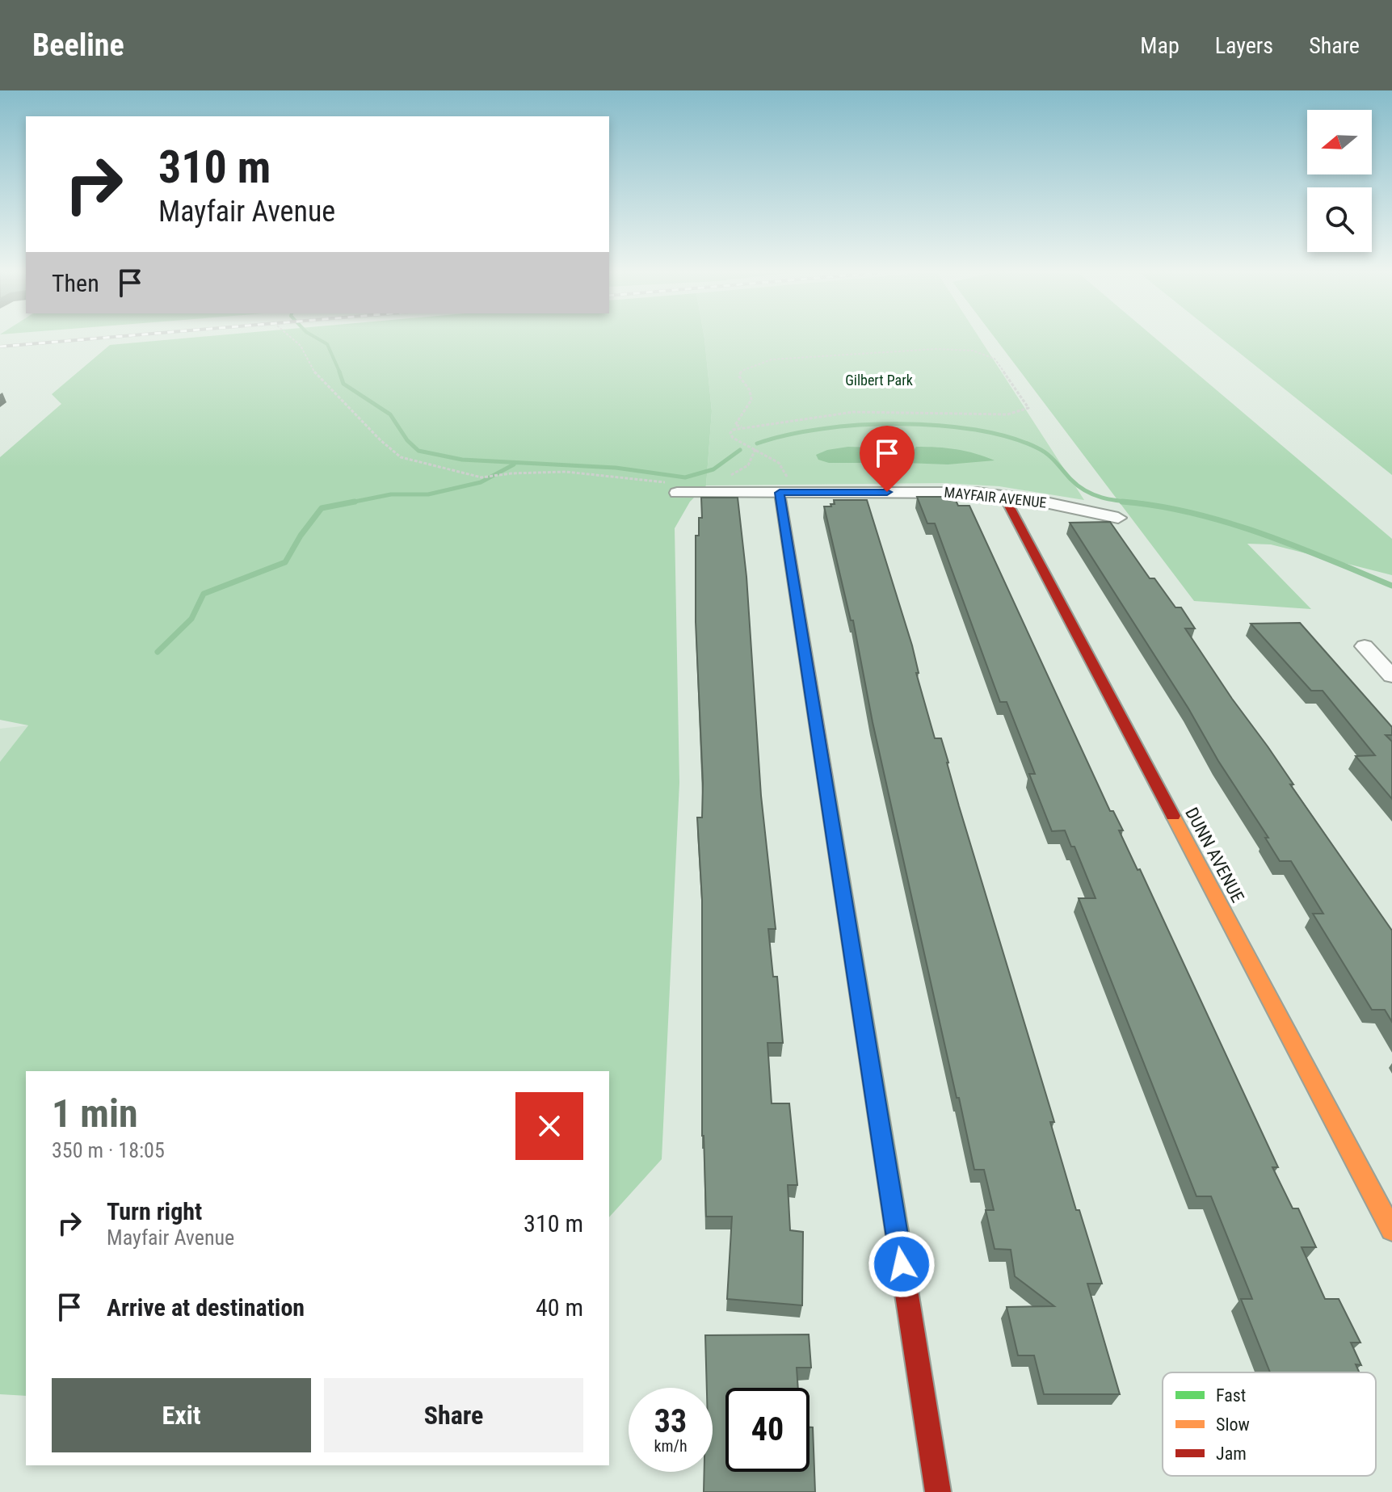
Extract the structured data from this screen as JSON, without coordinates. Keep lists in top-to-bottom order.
{
  "streets": {
    "street": ["MAYFAIR AVENUE", "DUNN AVENUE"]
  },
  "crossings": [
    ["MAYFAIR AVENUE", "DUNN AVENUE"]
  ],
  "parks": ["Gilbert Park"],
  "legend": ["Fast", "Slow", "Jam"],
  "north": "left",
  "page": {
    "header": "Beeline",
    "nav": ["Map", "Layers", "Share"],
    "turn": ["310 m", "Mayfair Avenue"],
    "then": "Then",
    "heading": ["1 min", "350 m · 18:05"],
    "list": [
      {
        "name": "Turn right",
        "note": "Mayfair Avenue",
        "value": "310 m"
      },
      {
        "name": "Arrive at destination",
        "value": "40 m"
      }
    ],
    "buttons": ["Exit", "Share"],
    "speed": "33 km/h",
    "limit": "40"
  }
}
